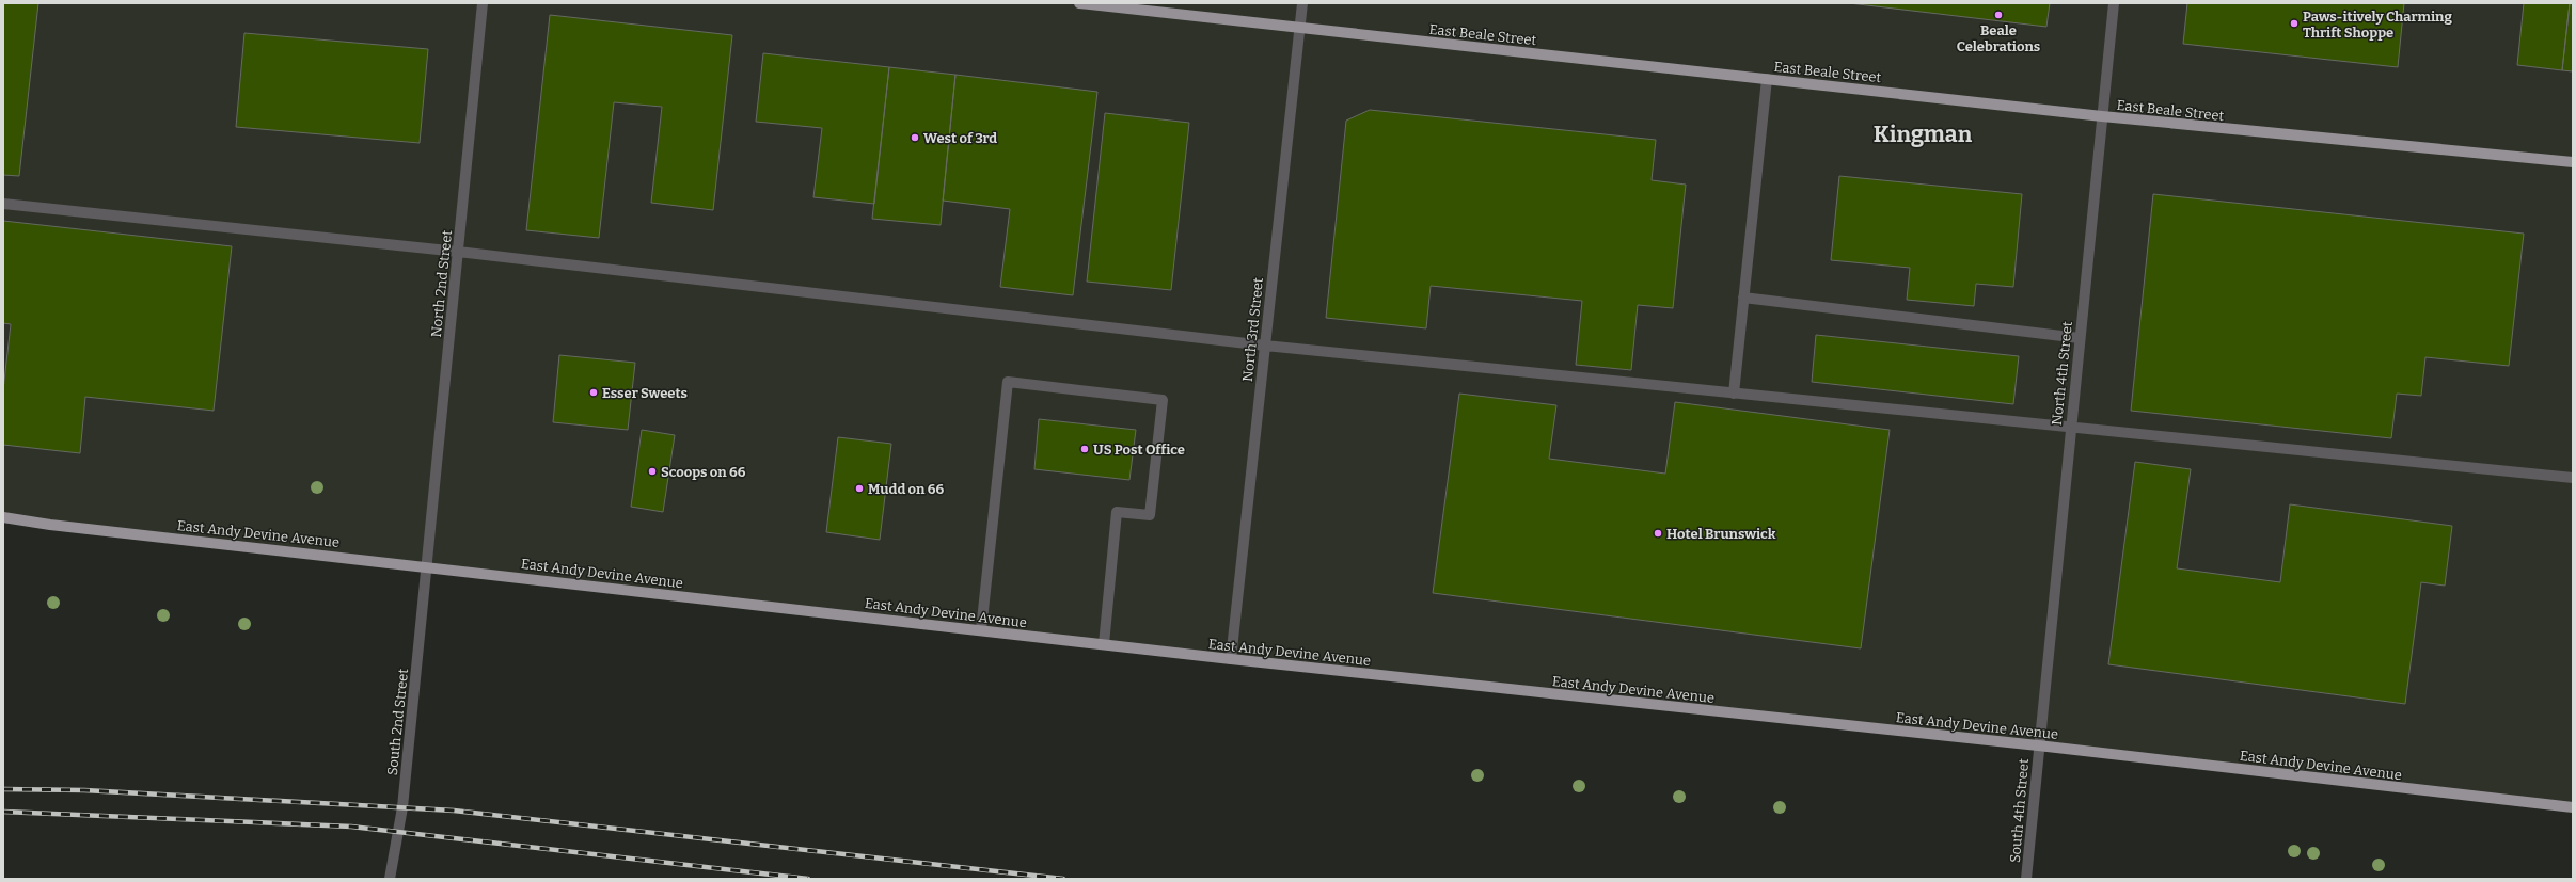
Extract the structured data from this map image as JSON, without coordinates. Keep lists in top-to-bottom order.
{
  "streets": {
    "main road": ["East Beale Street", "East Andy Devine Avenue"],
    "street": [
      "North 2nd Street",
      "North 3rd Street",
      "North 4th Street",
      "South 2nd Street",
      "South 4th Street"
    ]
  },
  "crossings": [
    ["East Beale Street", "North 3rd Street"],
    ["East Beale Street", "North 4th Street"],
    ["North 2nd Street", "East Andy Devine Avenue"],
    ["North 2nd Street", "South 2nd Street"],
    ["North 3rd Street", "East Andy Devine Avenue"],
    ["North 4th Street", "East Andy Devine Avenue"],
    ["North 4th Street", "South 4th Street"],
    ["East Andy Devine Avenue", "South 2nd Street"],
    ["East Andy Devine Avenue", "South 4th Street"]
  ],
  "districts": ["Kingman"],
  "places": [
    "Beale Celebrations",
    "Paws-itively Charming Thrift Shoppe",
    "West of 3rd",
    "Esser Sweets",
    "US Post Office",
    "Scoops on 66",
    "Mudd on 66",
    "Hotel Brunswick"
  ]
}
